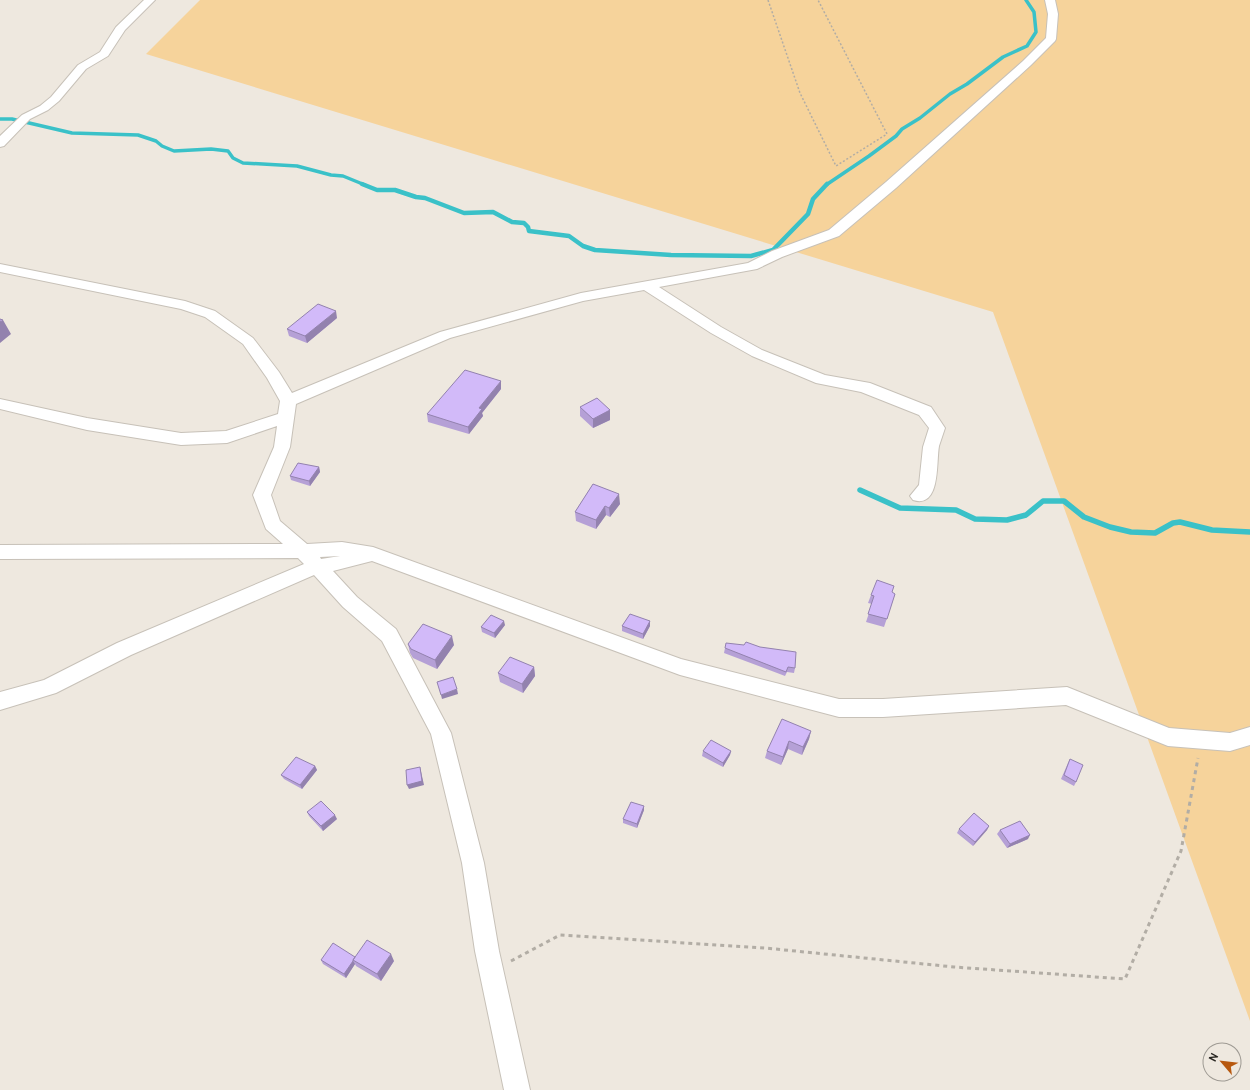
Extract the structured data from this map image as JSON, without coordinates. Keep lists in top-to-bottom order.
{
  "north": "top left"
}
